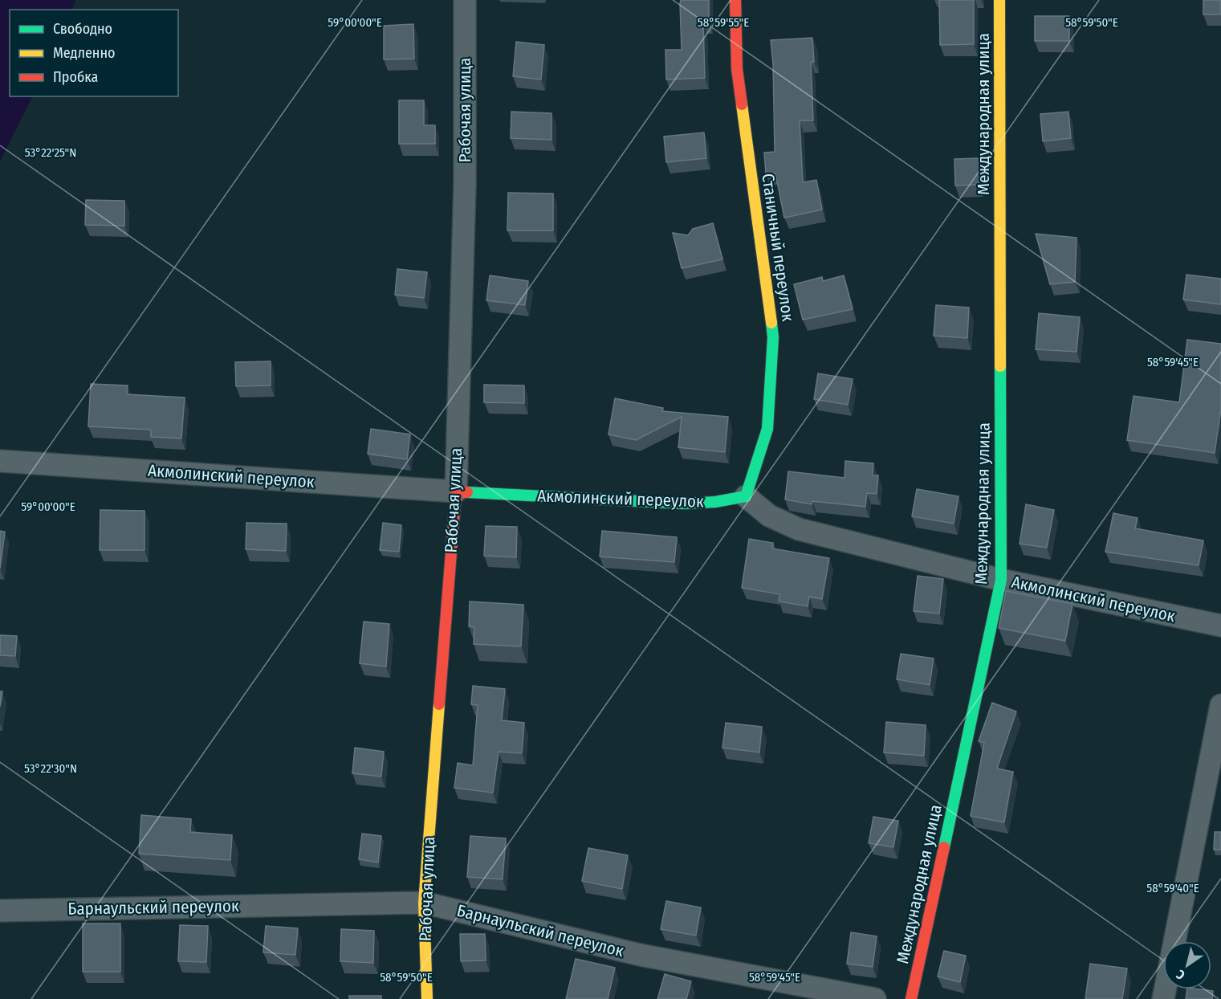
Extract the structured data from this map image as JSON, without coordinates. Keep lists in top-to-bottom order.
{
  "streets": {
    "street": [
      "Рабочая улица",
      "Международная улица",
      "Станичный переулок",
      "Акмолинский переулок",
      "Барнаульский переулок"
    ]
  },
  "crossings": [
    ["Рабочая улица", "Акмолинский переулок"],
    ["Рабочая улица", "Барнаульский переулок"],
    ["Международная улица", "Акмолинский переулок"],
    ["Станичный переулок", "Акмолинский переулок"]
  ],
  "legend": ["Свободно", "Медленно", "Пробка"],
  "north": "bottom left",
  "coordinates": [
    "59°00'00\"E",
    "58°59'55\"E",
    "58°59'50\"E",
    "53°22'25\"N",
    "58°59'45\"E",
    "53°22'30\"N",
    "58°59'40\"E"
  ]
}
